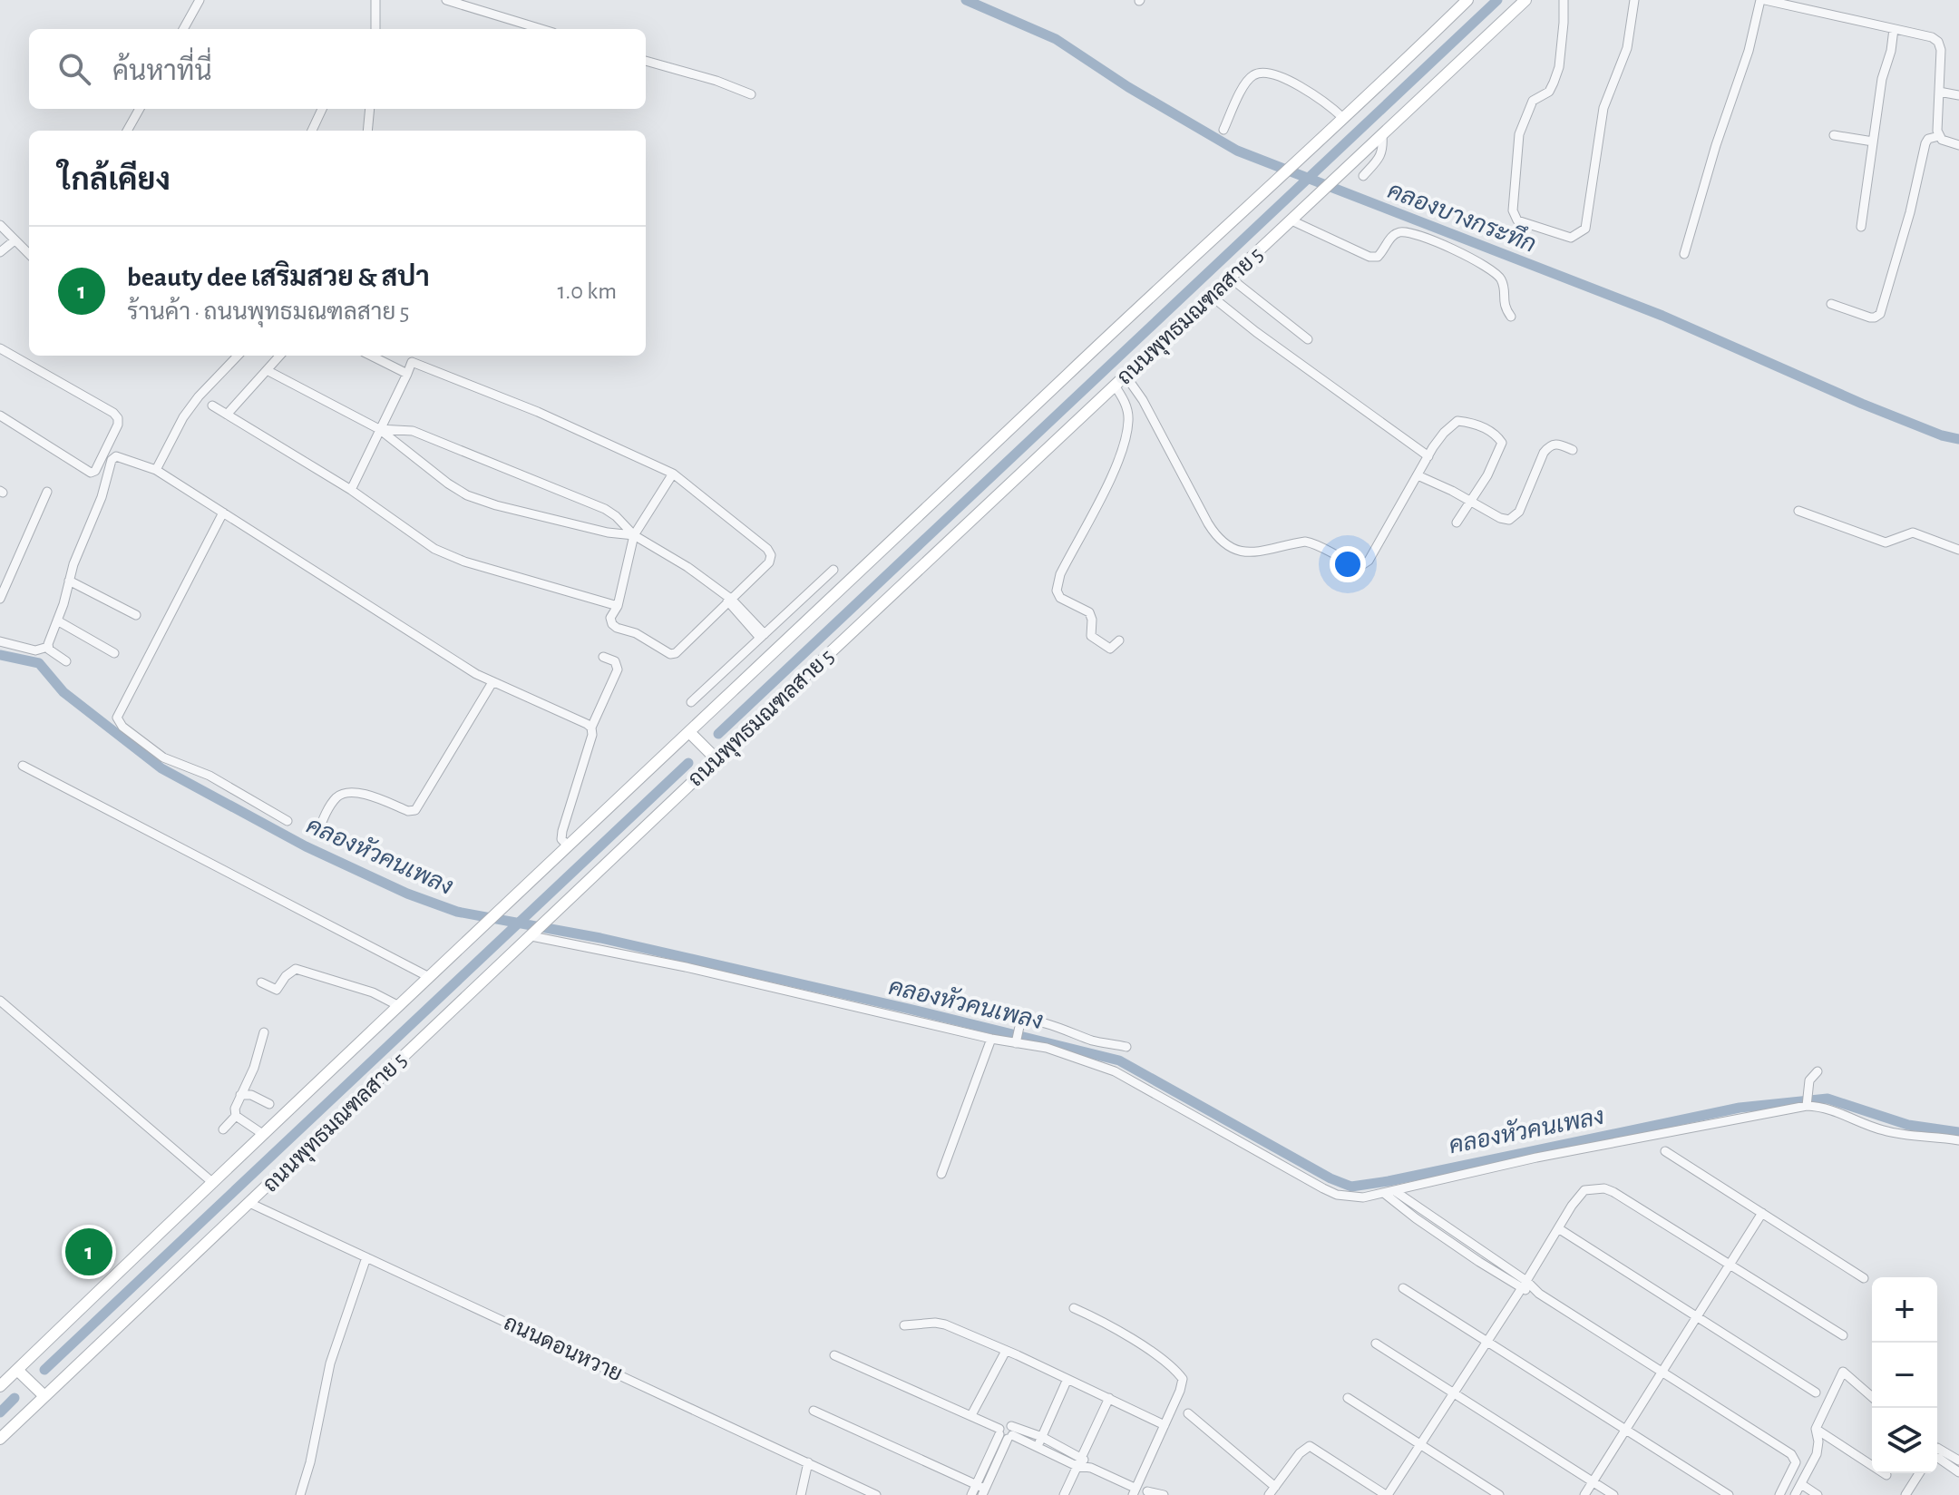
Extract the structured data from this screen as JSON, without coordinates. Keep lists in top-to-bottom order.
{
  "streets": {
    "main road": ["ถนนพุทธมณฑลสาย 5"],
    "street": ["ถนนดอนหวาย"]
  },
  "crossings": [
    ["ถนนพุทธมณฑลสาย 5", "ถนนดอนหวาย"]
  ],
  "water": ["คลองบางกระทึก", "คลองหัวคนเพลง"],
  "page": {
    "search": "ค้นหาที่นี่",
    "heading": "ใกล้เคียง",
    "list": [
      {
        "mark": "1",
        "name": "beauty dee เสริมสวย & สปา",
        "note": "ร้านค้า · ถนนพุทธมณฑลสาย 5",
        "value": "1.0 km"
      }
    ],
    "pins": "1",
    "map_buttons": ["+", "−"]
  }
}
